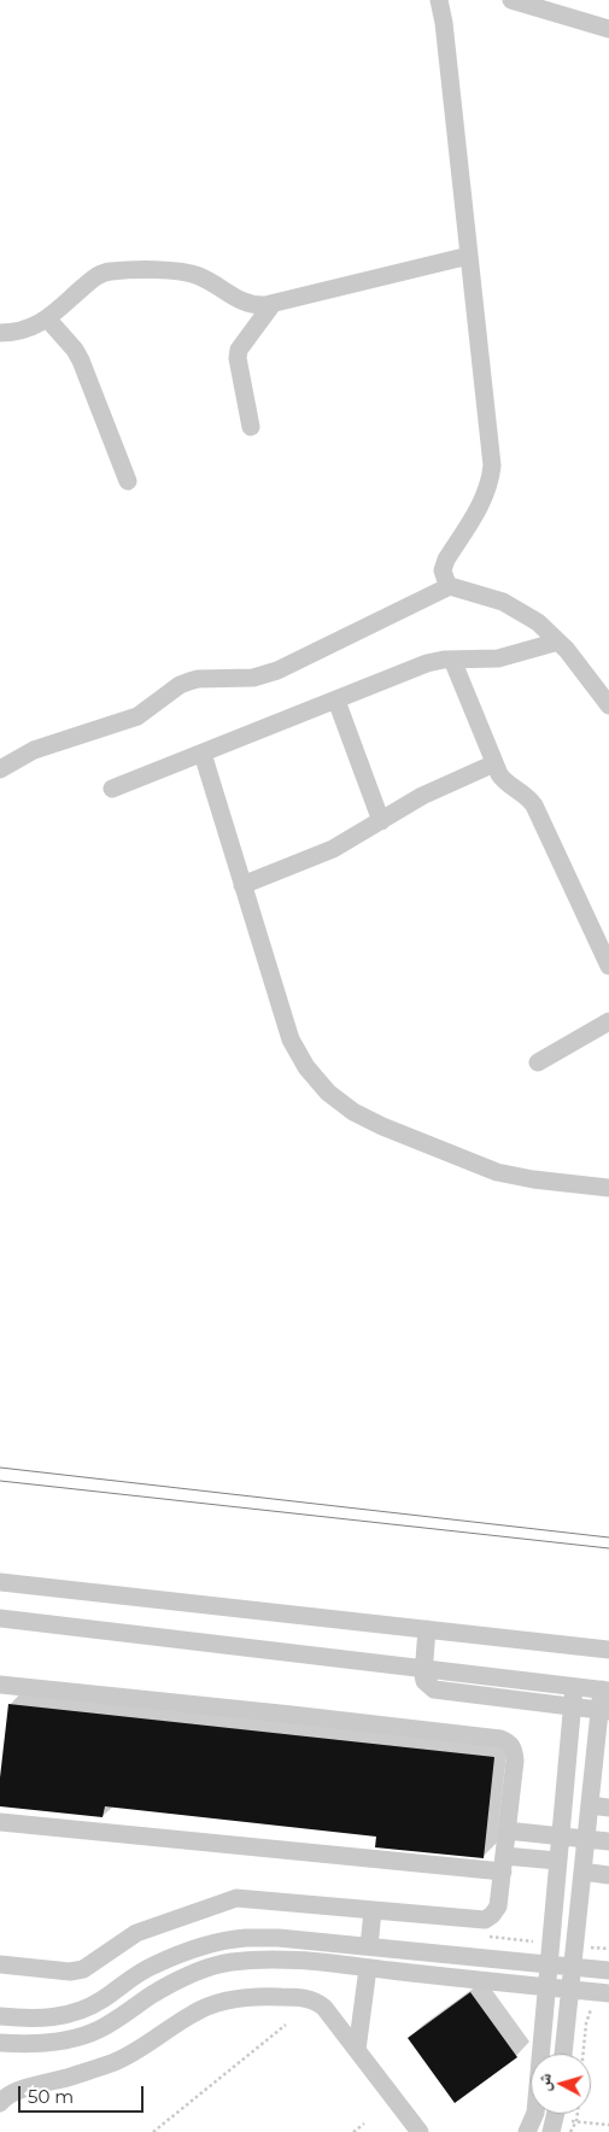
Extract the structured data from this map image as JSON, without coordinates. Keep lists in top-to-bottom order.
{
  "scale_bar": "50 m",
  "north": "left"
}
